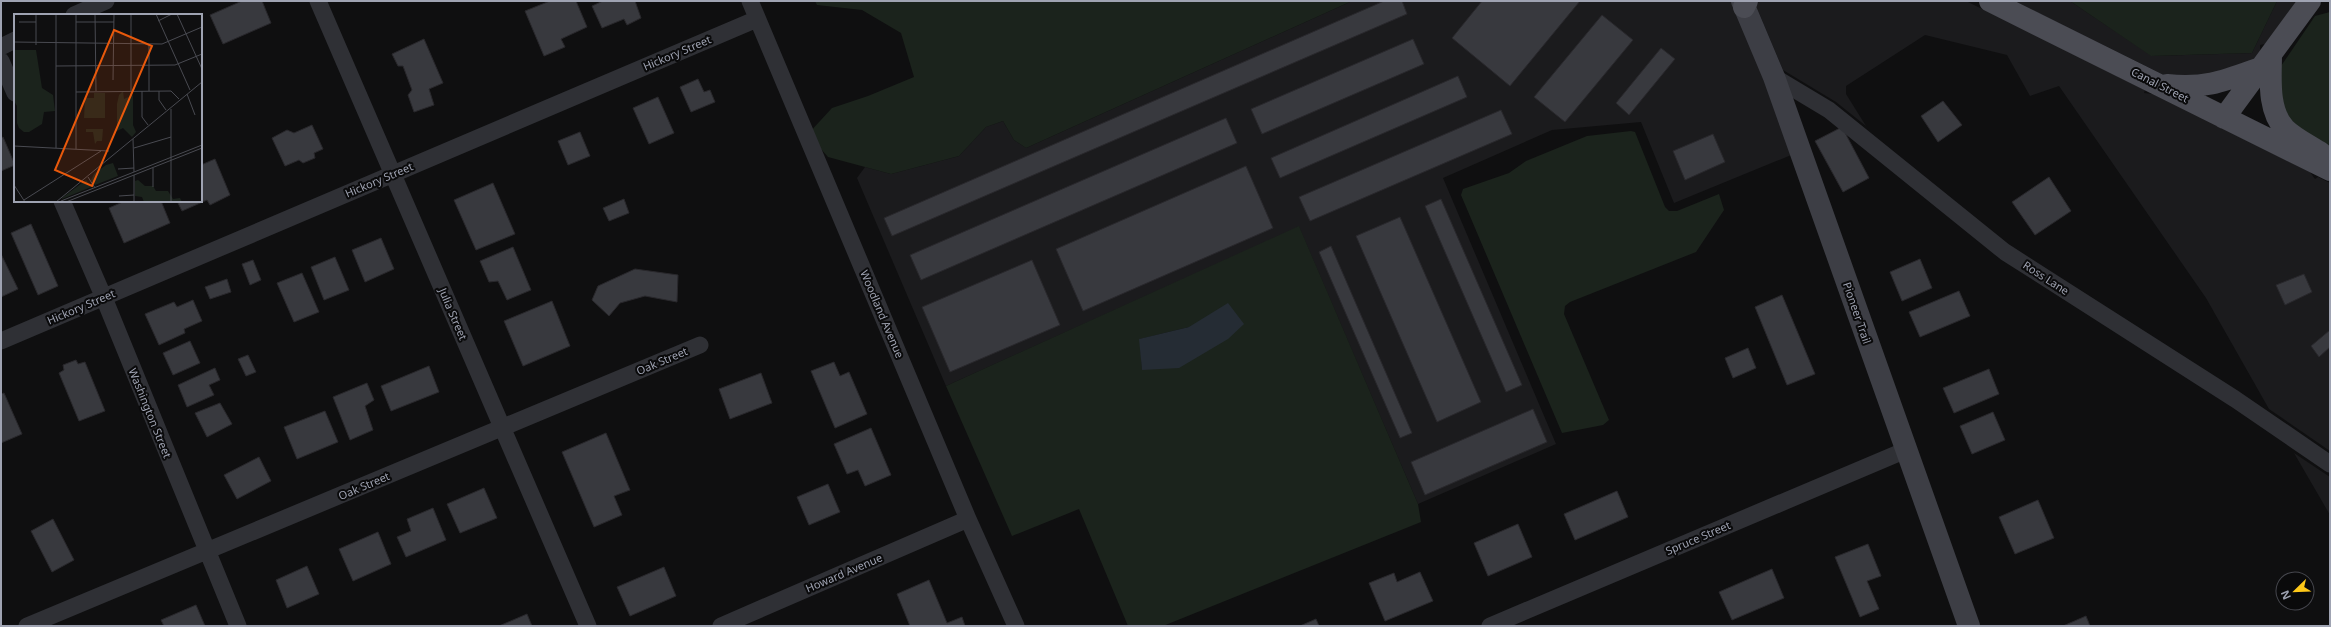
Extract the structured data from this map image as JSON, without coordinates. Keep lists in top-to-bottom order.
{
  "streets": {
    "main road": ["Canal Street"],
    "street": [
      "Hickory Street",
      "Ross Lane",
      "Pioneer Trail",
      "Julia Street",
      "Woodland Avenue",
      "Oak Street",
      "Washington Street",
      "Spruce Street",
      "Howard Avenue"
    ]
  },
  "crossings": [
    ["Hickory Street", "Julia Street"],
    ["Hickory Street", "Woodland Avenue"],
    ["Hickory Street", "Washington Street"],
    ["Ross Lane", "Pioneer Trail"],
    ["Pioneer Trail", "Spruce Street"],
    ["Julia Street", "Oak Street"],
    ["Woodland Avenue", "Howard Avenue"],
    ["Oak Street", "Washington Street"]
  ],
  "north": "bottom left"
}
